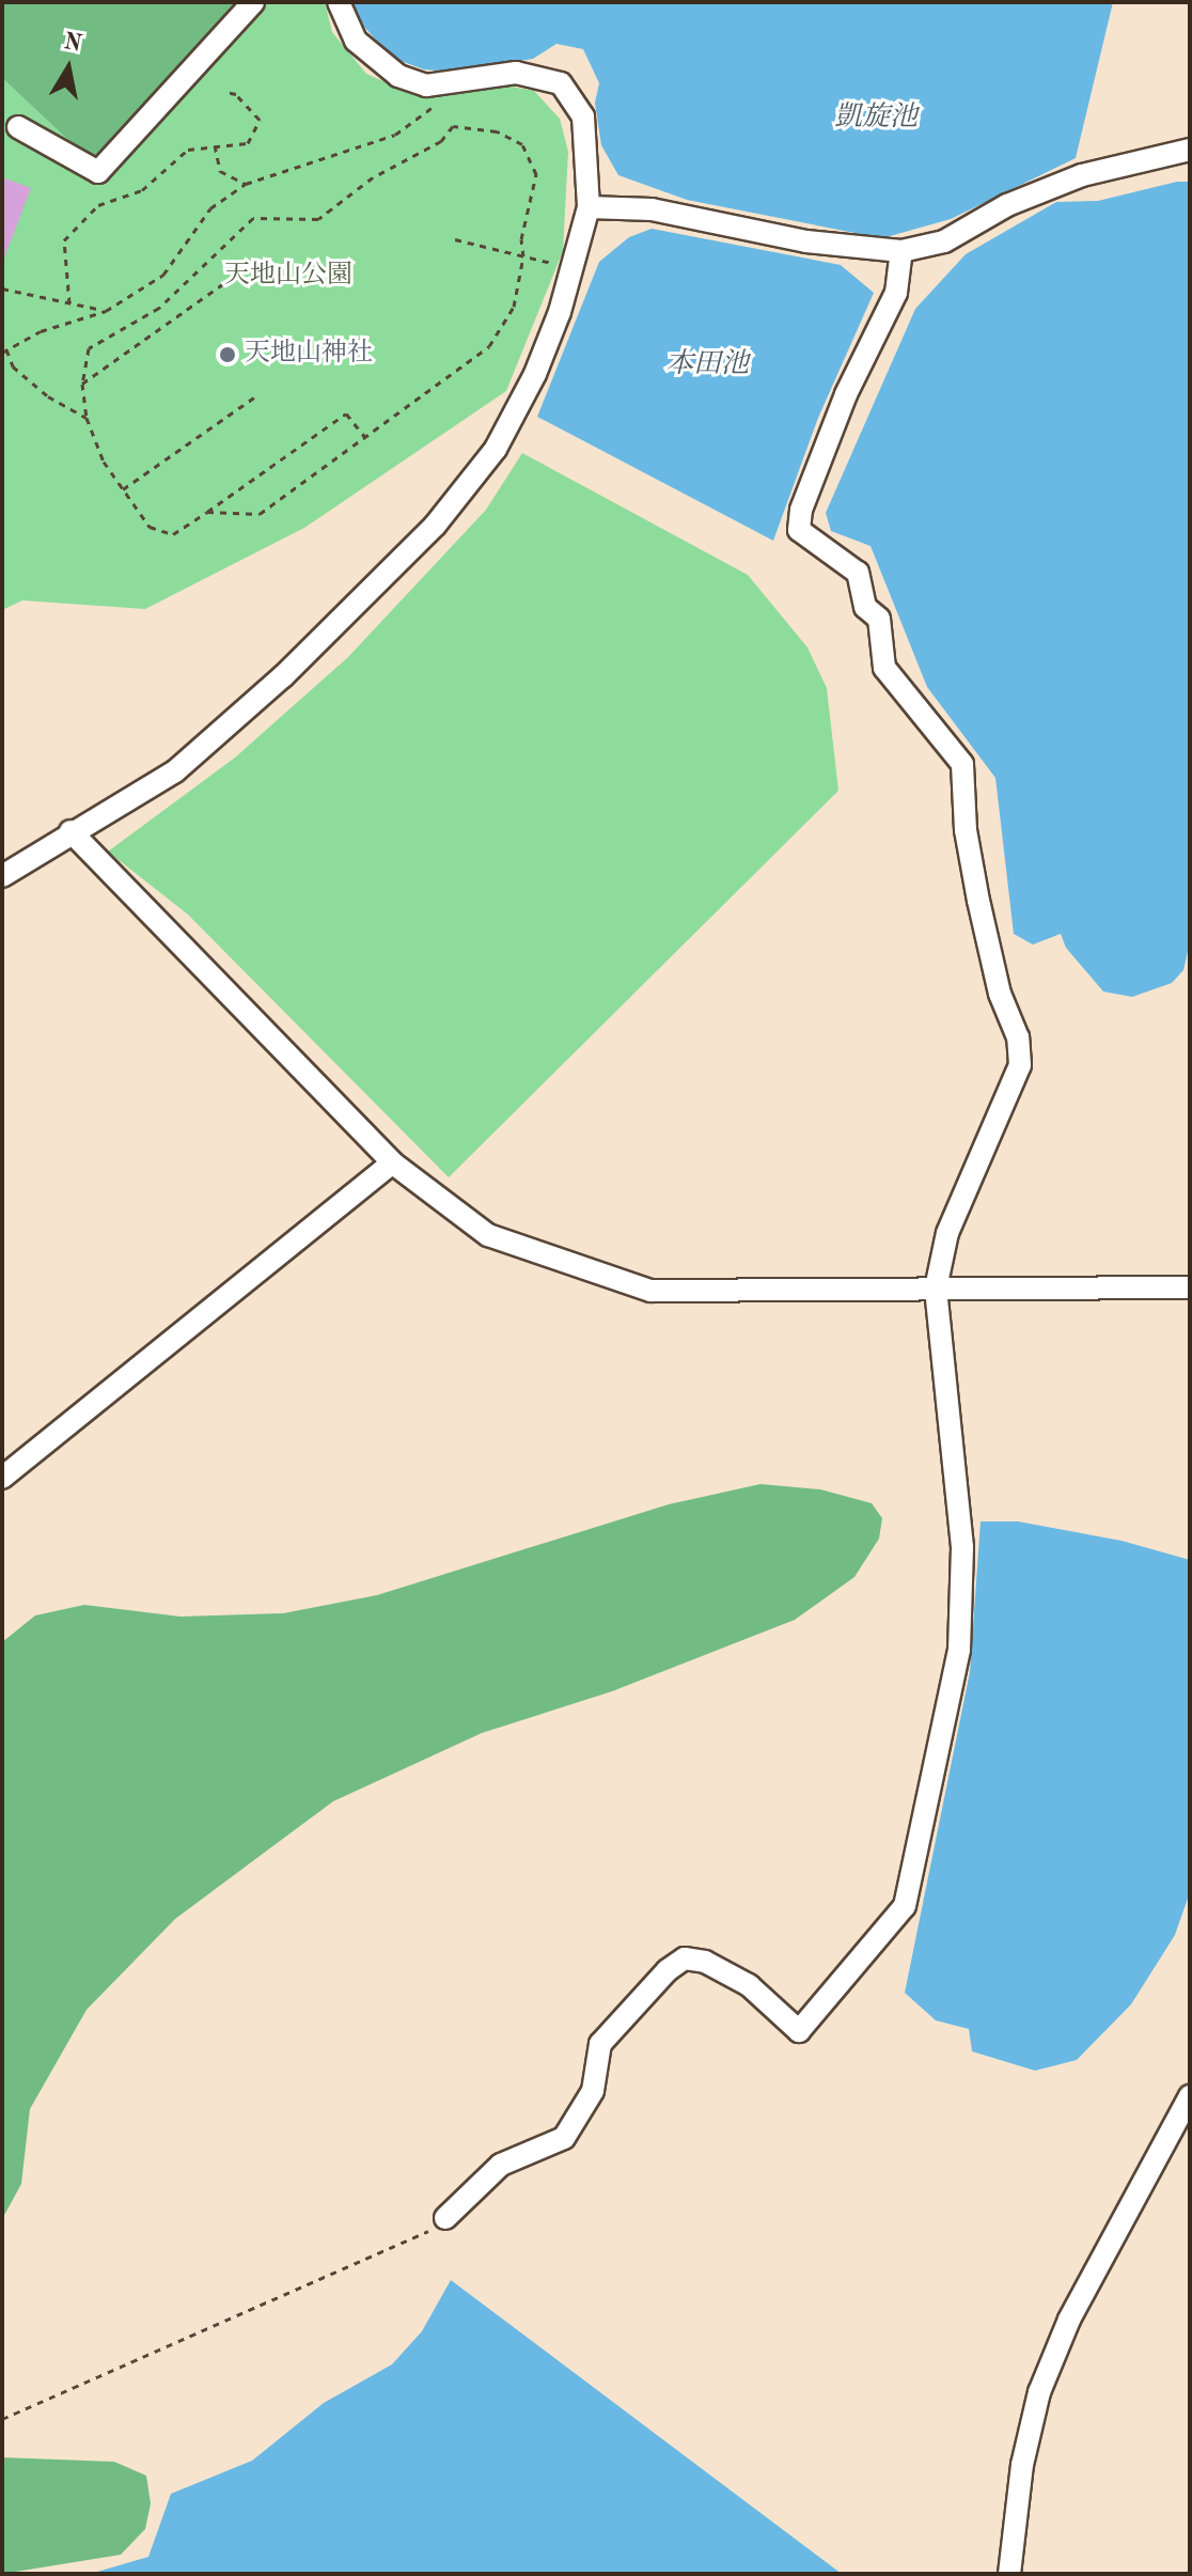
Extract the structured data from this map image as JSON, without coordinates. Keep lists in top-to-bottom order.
{
  "water": ["凱旋池", "本田池"],
  "parks": ["天地山公園"],
  "places": ["天地山神社"],
  "north": "top"
}
